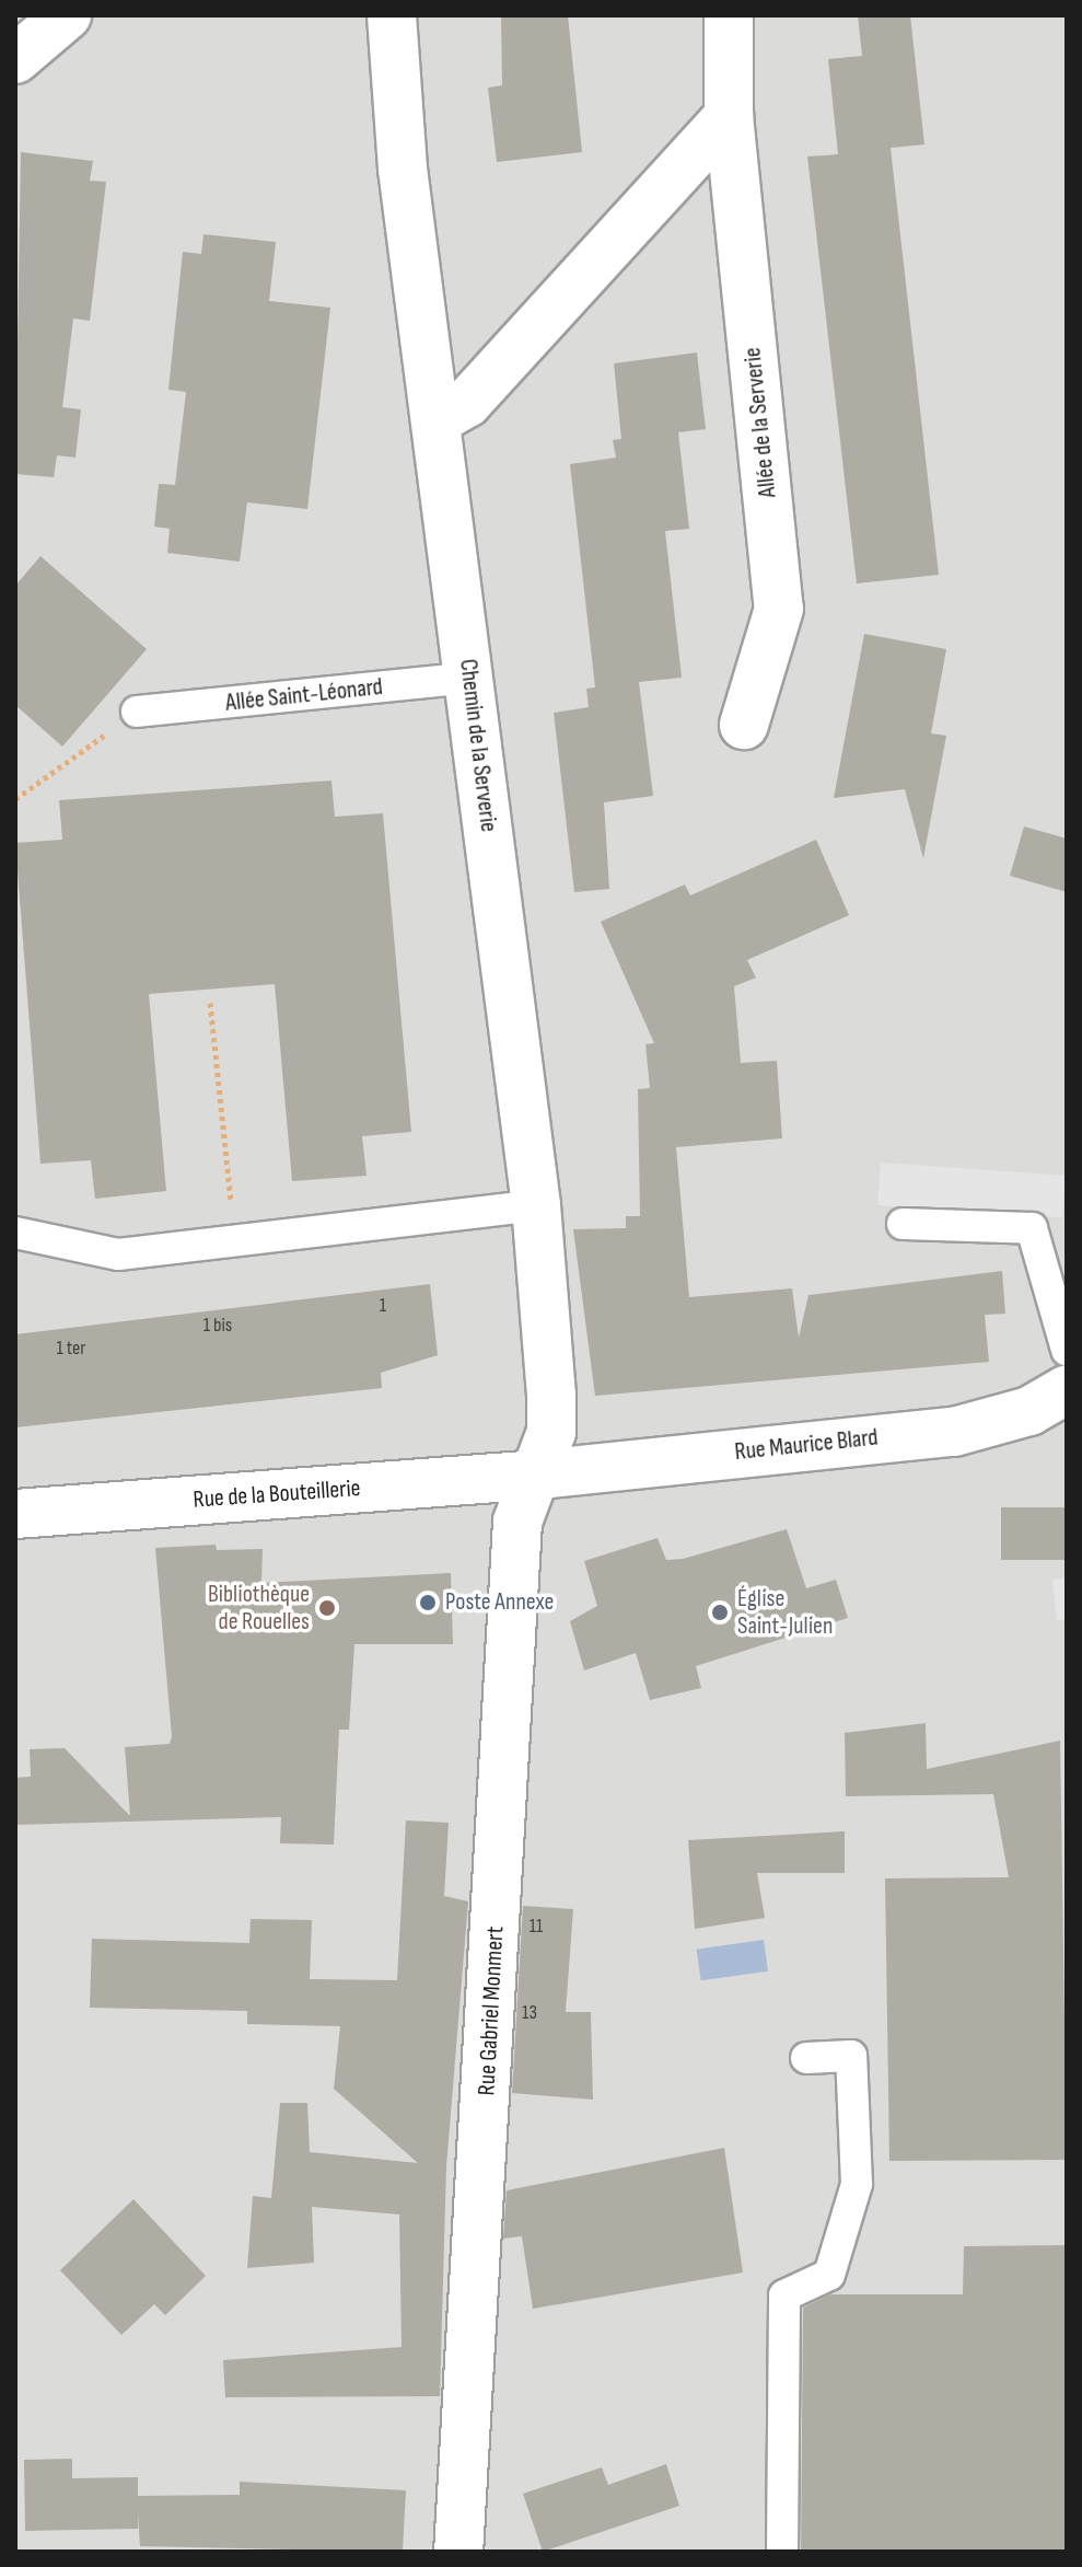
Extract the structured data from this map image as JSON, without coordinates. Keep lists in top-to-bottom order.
{
  "streets": {
    "street": [
      "Allée de la Serverie",
      "Chemin de la Serverie",
      "Rue Maurice Blard",
      "Rue de la Bouteillerie",
      "Rue Gabriel Monmert"
    ],
    "lane": ["Allée Saint-Léonard"]
  },
  "crossings": [
    ["Allée Saint-Léonard", "Chemin de la Serverie"],
    ["Chemin de la Serverie", "Rue Maurice Blard"],
    ["Chemin de la Serverie", "Rue de la Bouteillerie"],
    ["Chemin de la Serverie", "Rue Gabriel Monmert"],
    ["Rue Maurice Blard", "Rue de la Bouteillerie"],
    ["Rue Maurice Blard", "Rue Gabriel Monmert"],
    ["Rue de la Bouteillerie", "Rue Gabriel Monmert"]
  ],
  "places": ["Poste Annexe", "Bibliothèque de Rouelles", "Église Saint-Julien"],
  "house_numbers": [
    "1",
    "1 bis",
    "1 ter",
    "11",
    "13"
  ]
}
